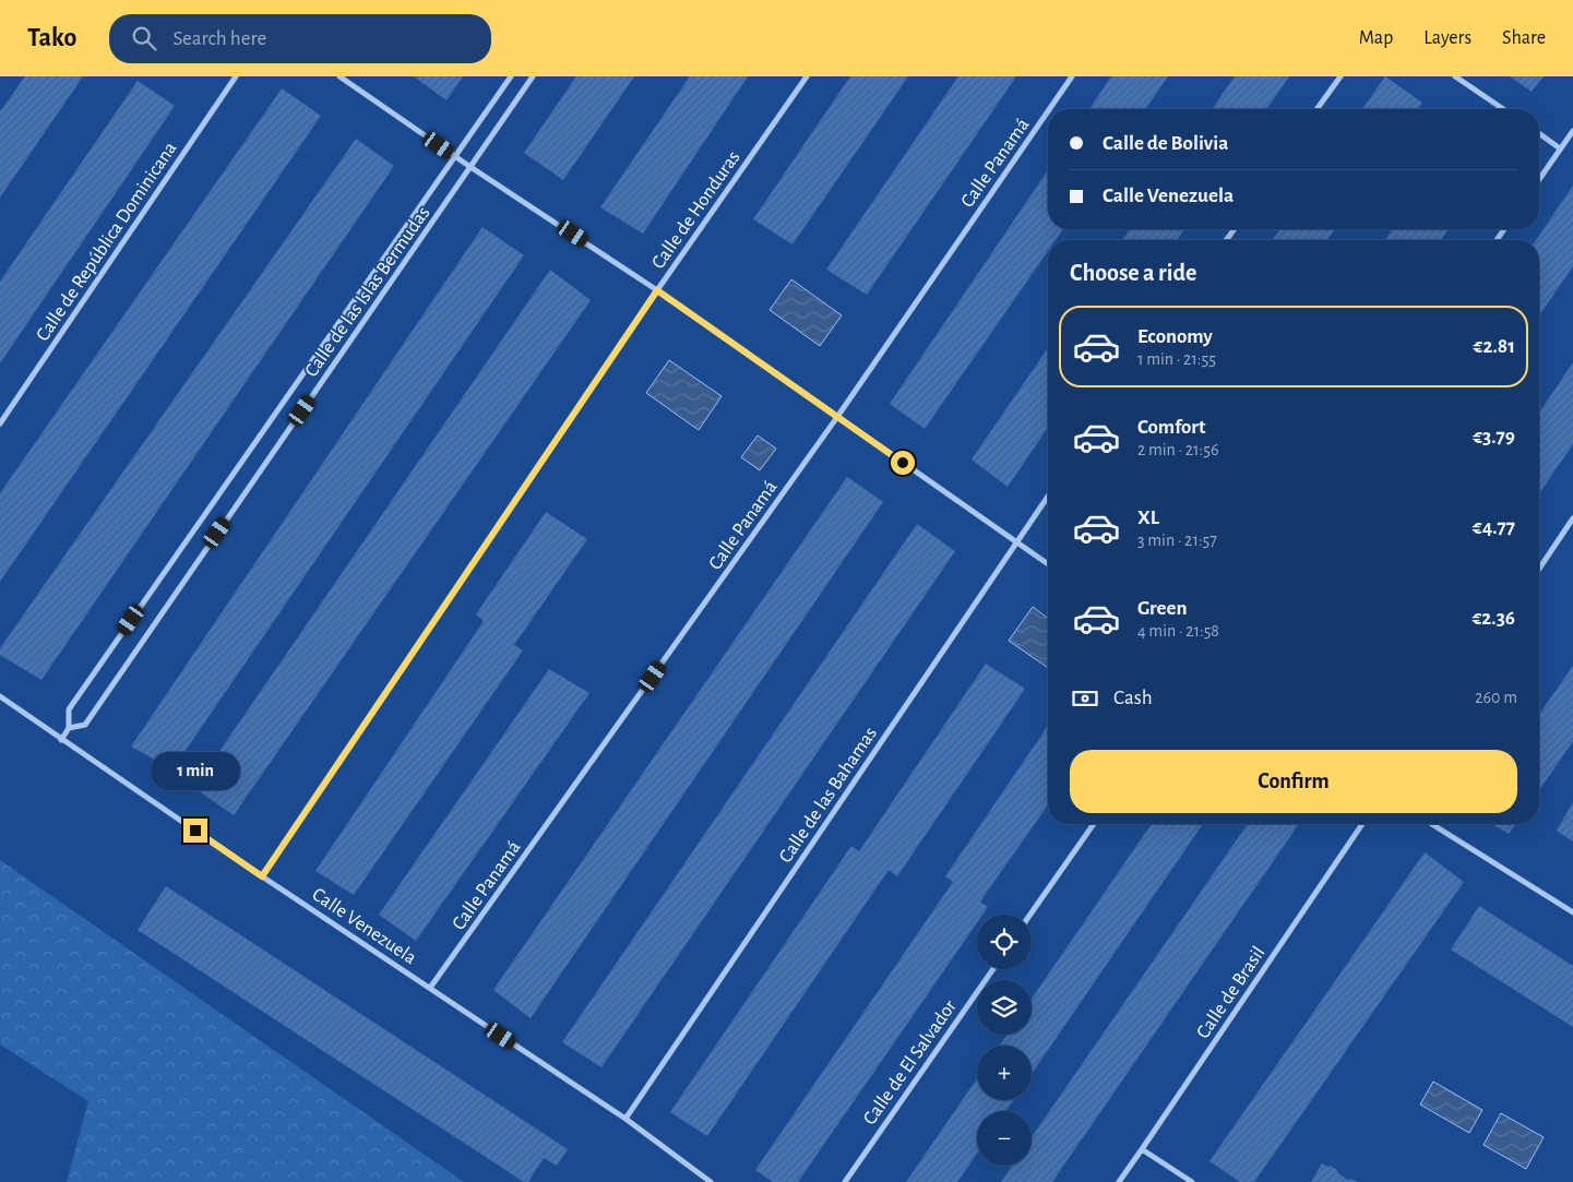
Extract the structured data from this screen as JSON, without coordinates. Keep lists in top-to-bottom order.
{
  "streets": {
    "street": [
      "Calle Panamá",
      "Calle de Honduras",
      "Calle de República Dominicana",
      "Calle de las Islas Bermudas",
      "Calle de las Bahamas",
      "Calle Venezuela",
      "Calle de Brasil",
      "Calle de El Salvador"
    ]
  },
  "crossings": [
    ["Calle Panamá", "Calle Venezuela"],
    ["Calle de Honduras", "Calle Venezuela"],
    ["Calle de las Islas Bermudas", "Calle Venezuela"],
    ["Calle de las Bahamas", "Calle Venezuela"]
  ],
  "page": {
    "header": "Tako",
    "search": "Search here",
    "nav": ["Map", "Layers", "Share"],
    "banner": ["Calle de Bolivia", "Calle Venezuela"],
    "heading": "Choose a ride",
    "list": [
      {
        "name": "Economy",
        "note": "1 min · 21:55",
        "value": "€2.81"
      },
      {
        "name": "Comfort",
        "note": "2 min · 21:56",
        "value": "€3.79"
      },
      {
        "name": "XL",
        "note": "3 min · 21:57",
        "value": "€4.77"
      },
      {
        "name": "Green",
        "note": "4 min · 21:58",
        "value": "€2.36"
      }
    ],
    "pay": ["Cash", "260 m"],
    "buttons": "Confirm",
    "bubble": "1 min",
    "map_buttons": ["+", "−"]
  }
}
